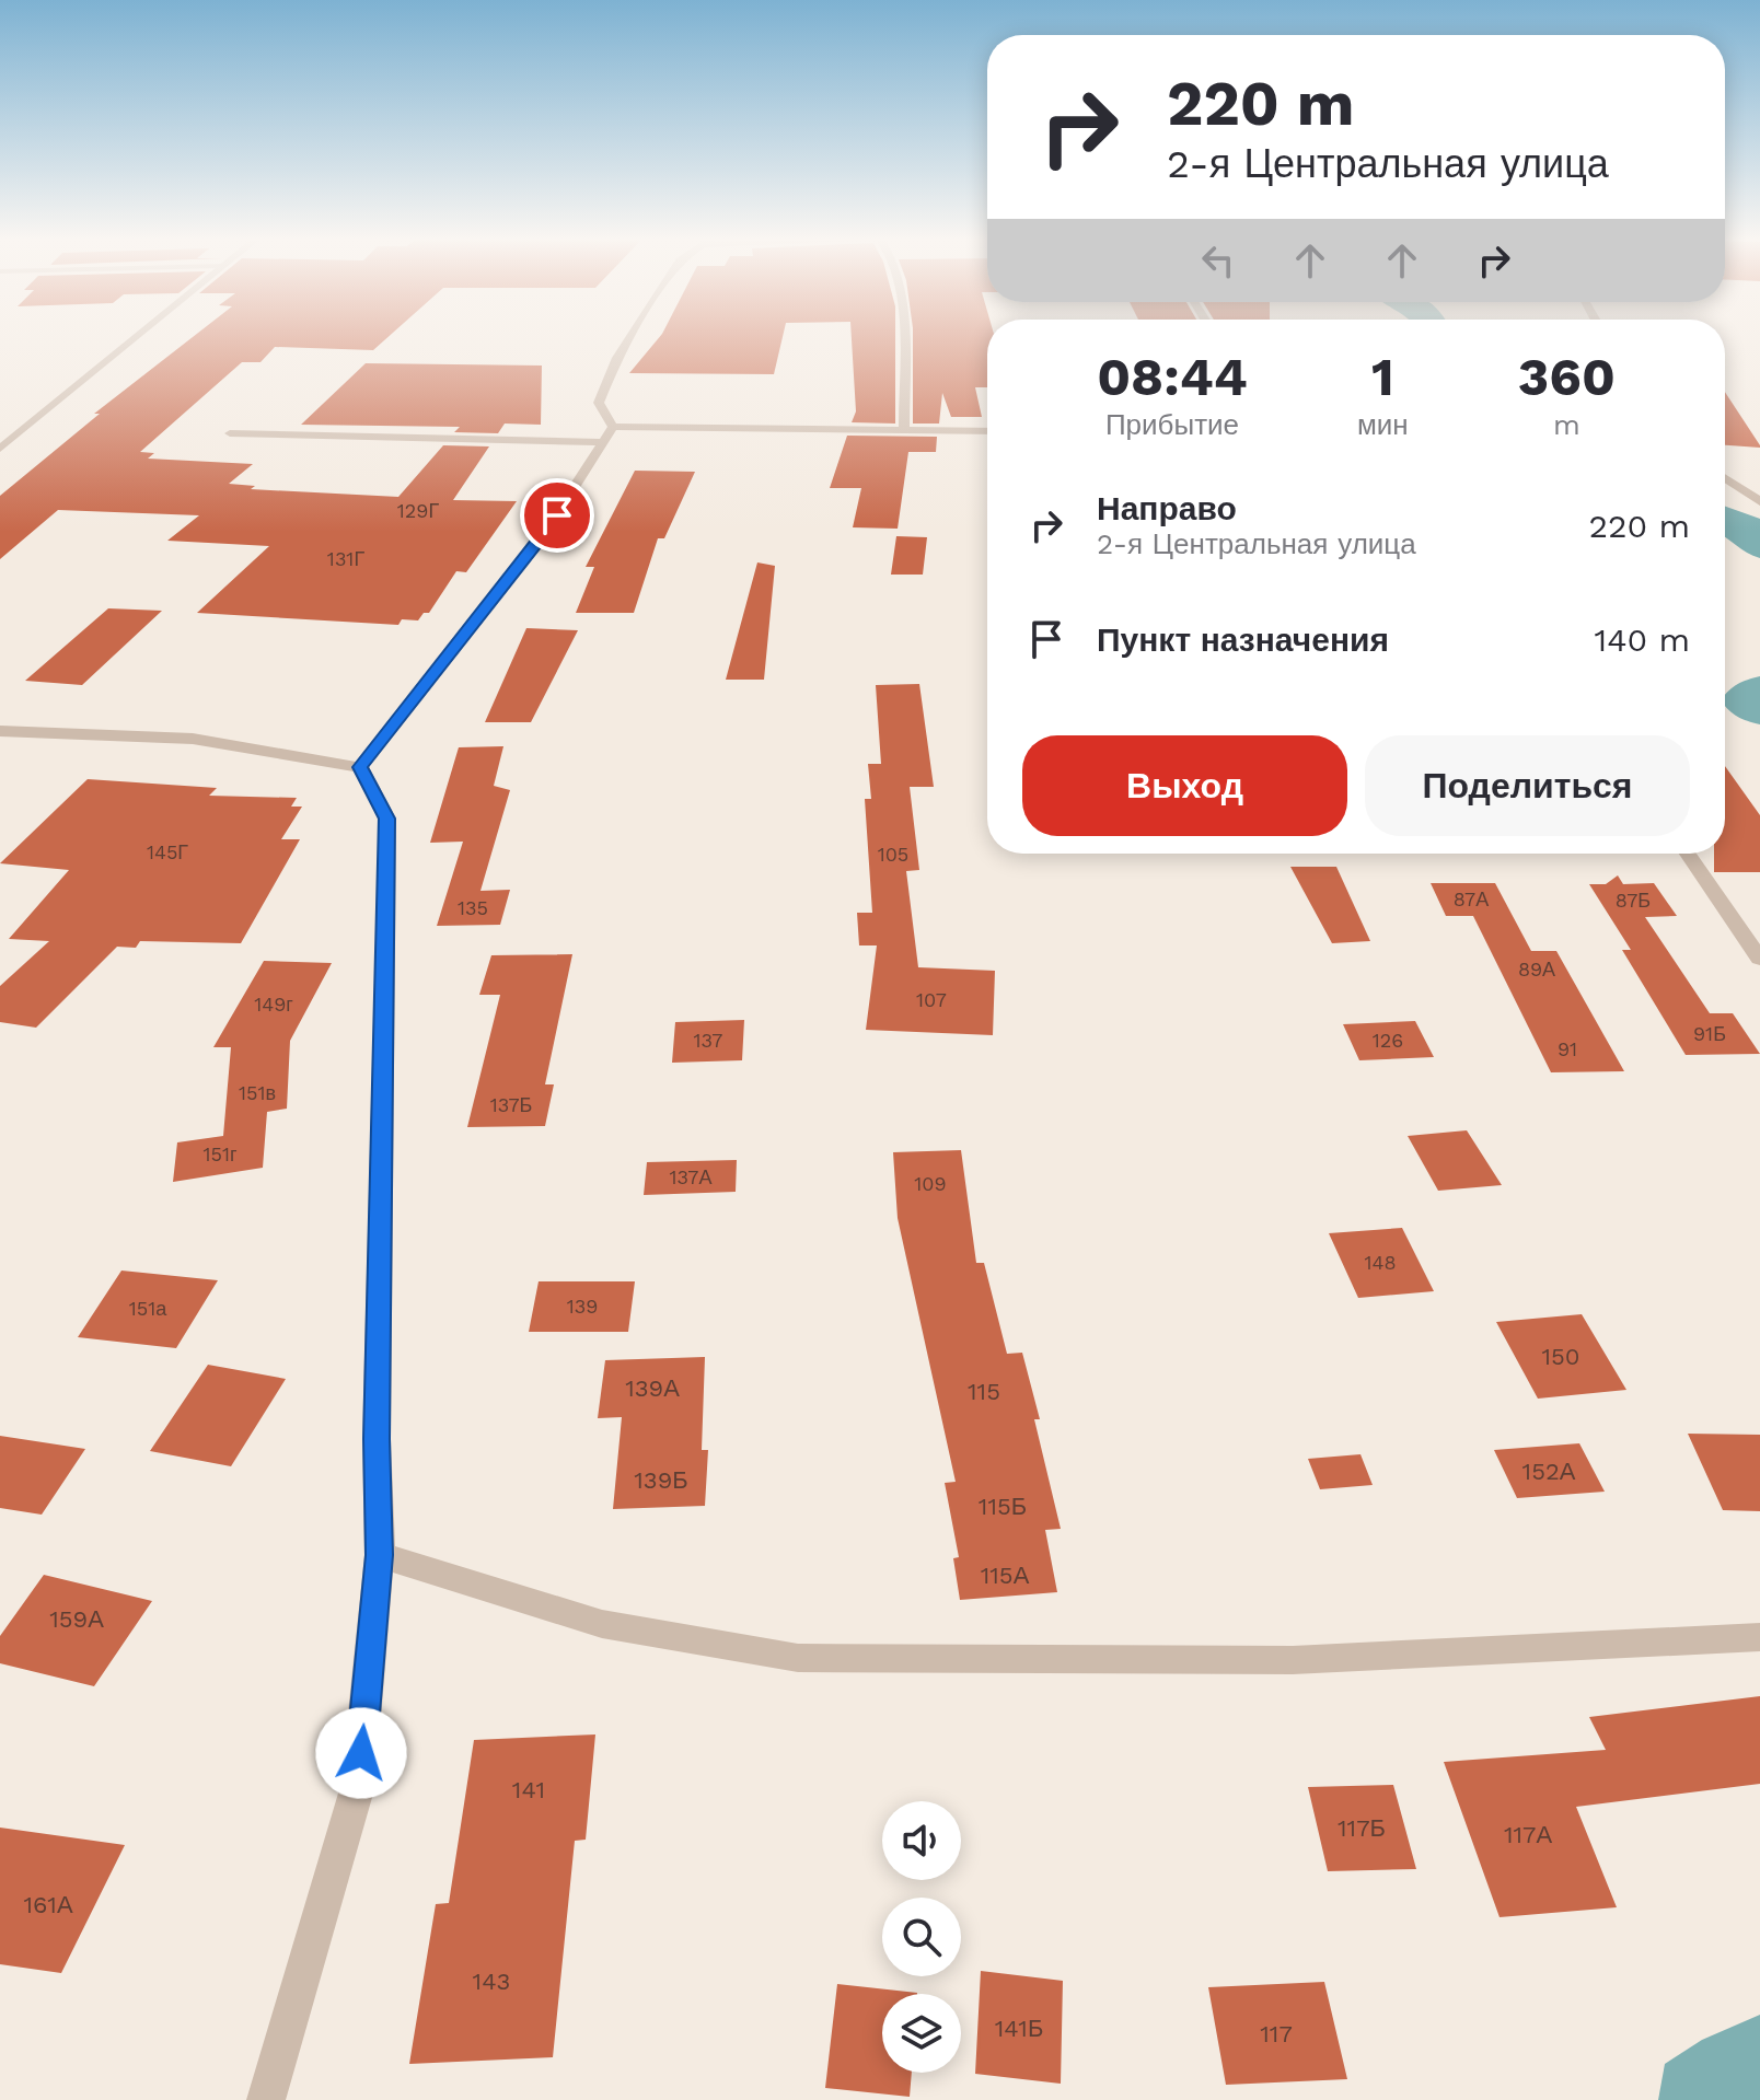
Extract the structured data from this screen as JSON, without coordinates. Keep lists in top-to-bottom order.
{
  "house_numbers": [
    "129Г",
    "131Г",
    "145Г",
    "105",
    "87А",
    "87Б",
    "135",
    "89А",
    "107",
    "149г",
    "91Б",
    "137",
    "126",
    "91",
    "151в",
    "137Б",
    "151г",
    "137А",
    "109",
    "148",
    "139",
    "151а",
    "150",
    "139А",
    "115",
    "152А",
    "139Б",
    "115Б",
    "115А",
    "159А",
    "141",
    "117Б",
    "117А",
    "161А",
    "143",
    "141Б",
    "117"
  ],
  "page": {
    "turn": ["220 m", "2-я Центральная улица"],
    "eta": [
      "08:44",
      "Прибытие",
      "1",
      "мин",
      "360",
      "m"
    ],
    "list": [
      {
        "name": "Направо",
        "note": "2-я Центральная улица",
        "value": "220 m"
      },
      {
        "name": "Пункт назначения",
        "value": "140 m"
      }
    ],
    "buttons": ["Выход", "Поделиться"]
  }
}
